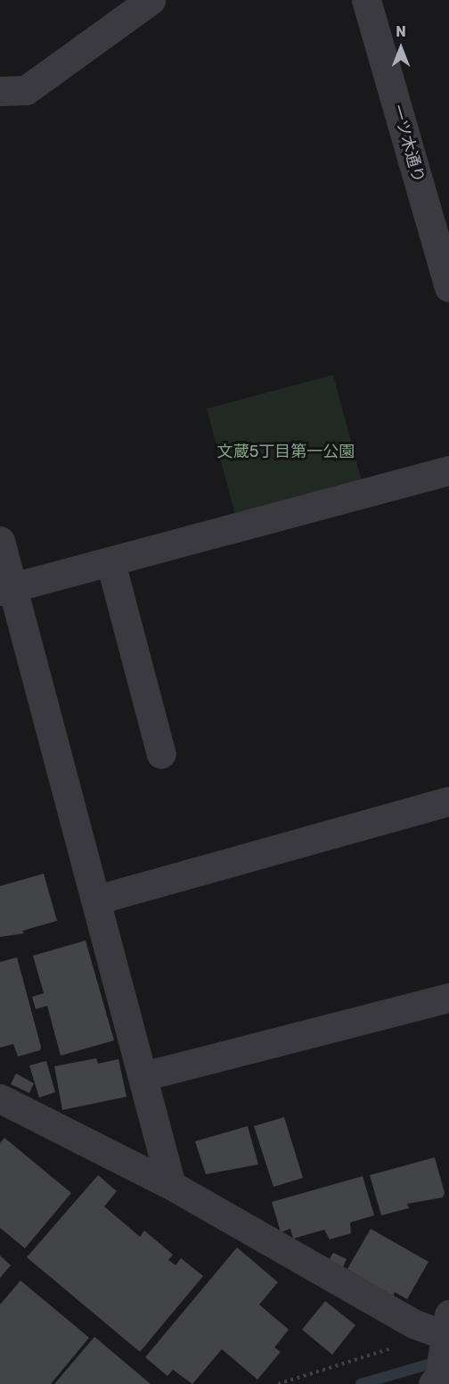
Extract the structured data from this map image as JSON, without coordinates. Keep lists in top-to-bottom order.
{
  "streets": {
    "street": ["一ツ木通り"]
  },
  "parks": ["文蔵5丁目第一公園"],
  "north": "top"
}
